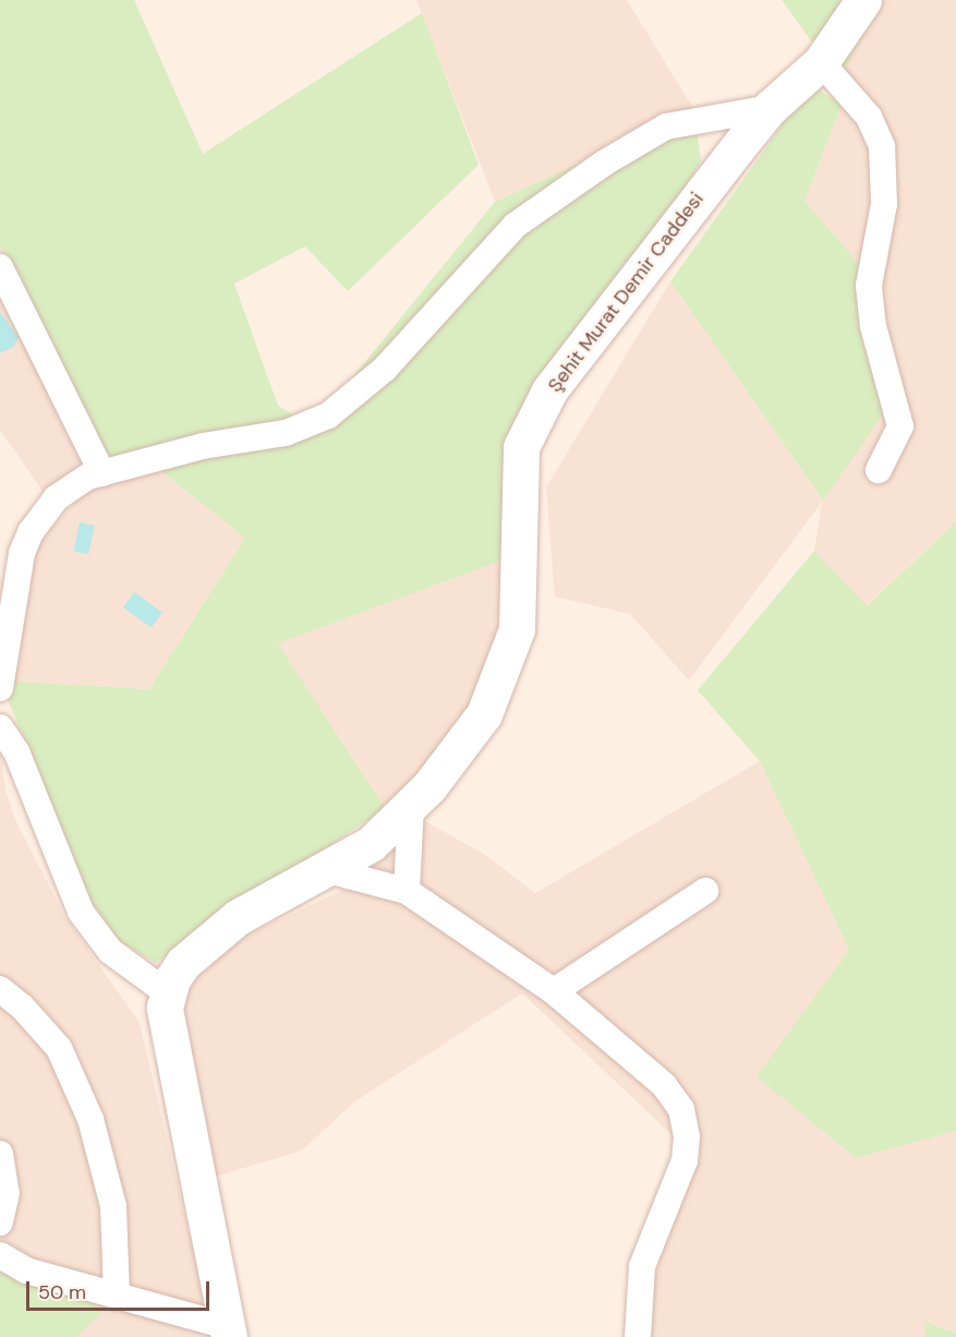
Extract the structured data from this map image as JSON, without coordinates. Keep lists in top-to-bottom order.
{
  "streets": {
    "street": ["Şehit Murat Demir Caddesi"]
  },
  "scale_bar": "50 m"
}
